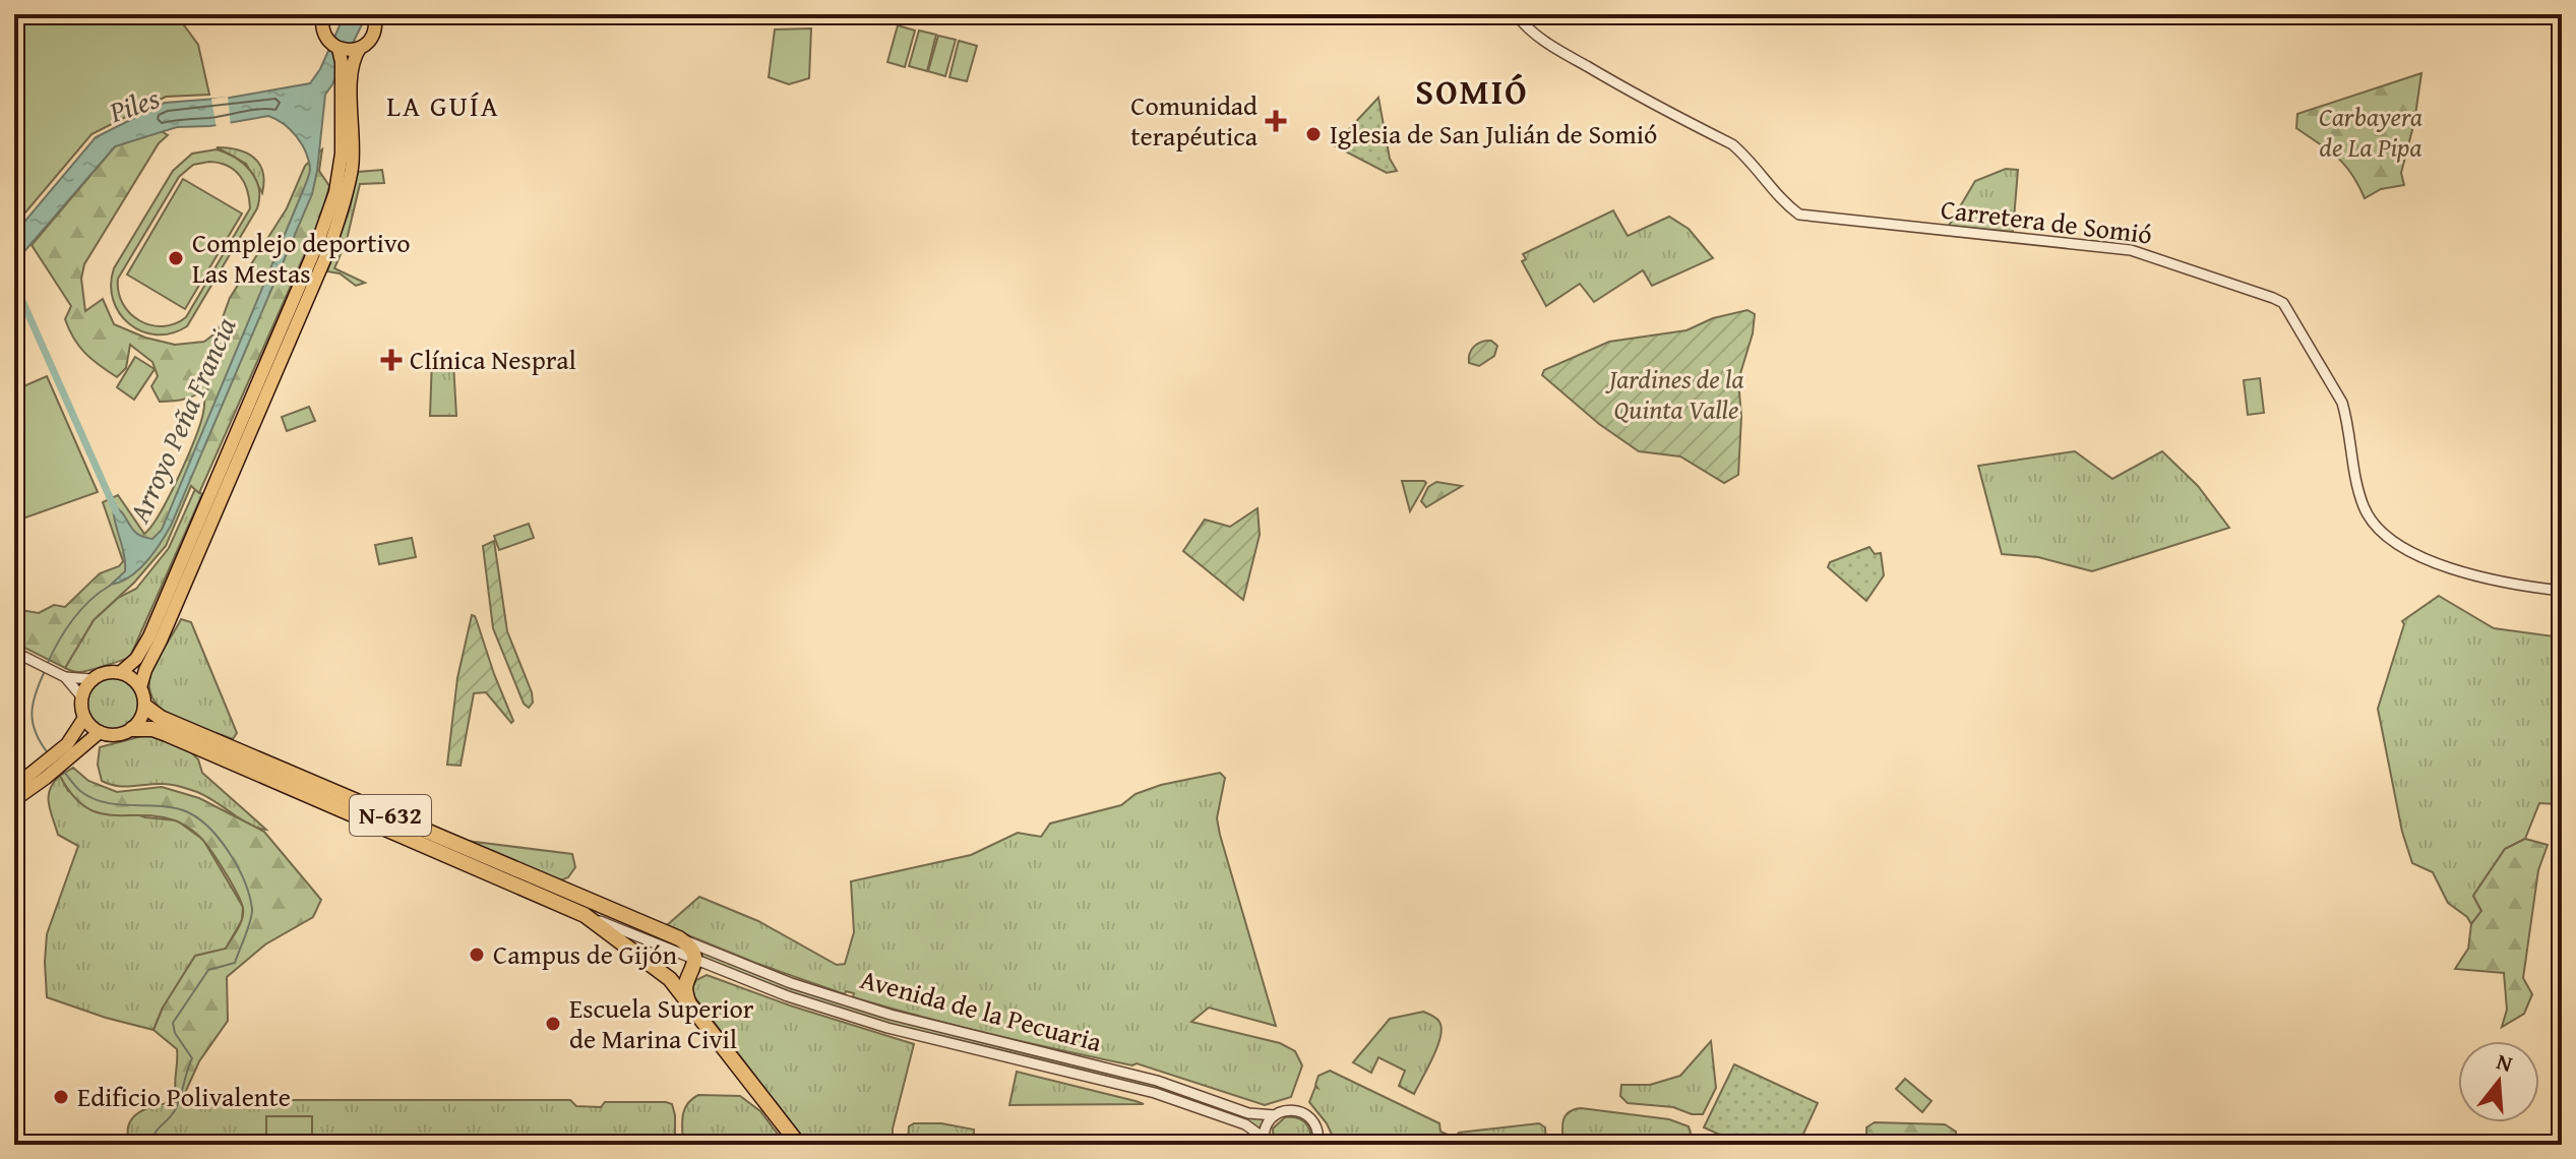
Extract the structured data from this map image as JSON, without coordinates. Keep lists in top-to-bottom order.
{
  "streets": {
    "highway": ["N-632", "Avenida de la Pecuaria"],
    "street": ["Carretera de Somió"]
  },
  "crossings": [
    ["N-632", "Avenida de la Pecuaria"]
  ],
  "districts": ["SOMIÓ", "LA GUÍA"],
  "water": ["Piles", "Arroyo Peña Francia"],
  "parks": ["Carbayera de La Pipa", "Jardines de la Quinta Valle"],
  "places": {
    "health": ["Comunidad terapéutica", "Clínica Nespral"],
    "other": [
      "Iglesia de San Julián de Somió",
      "Complejo deportivo Las Mestas",
      "Campus de Gijón",
      "Escuela Superior de Marina Civil",
      "Edificio Polivalente"
    ]
  },
  "north": "top"
}
